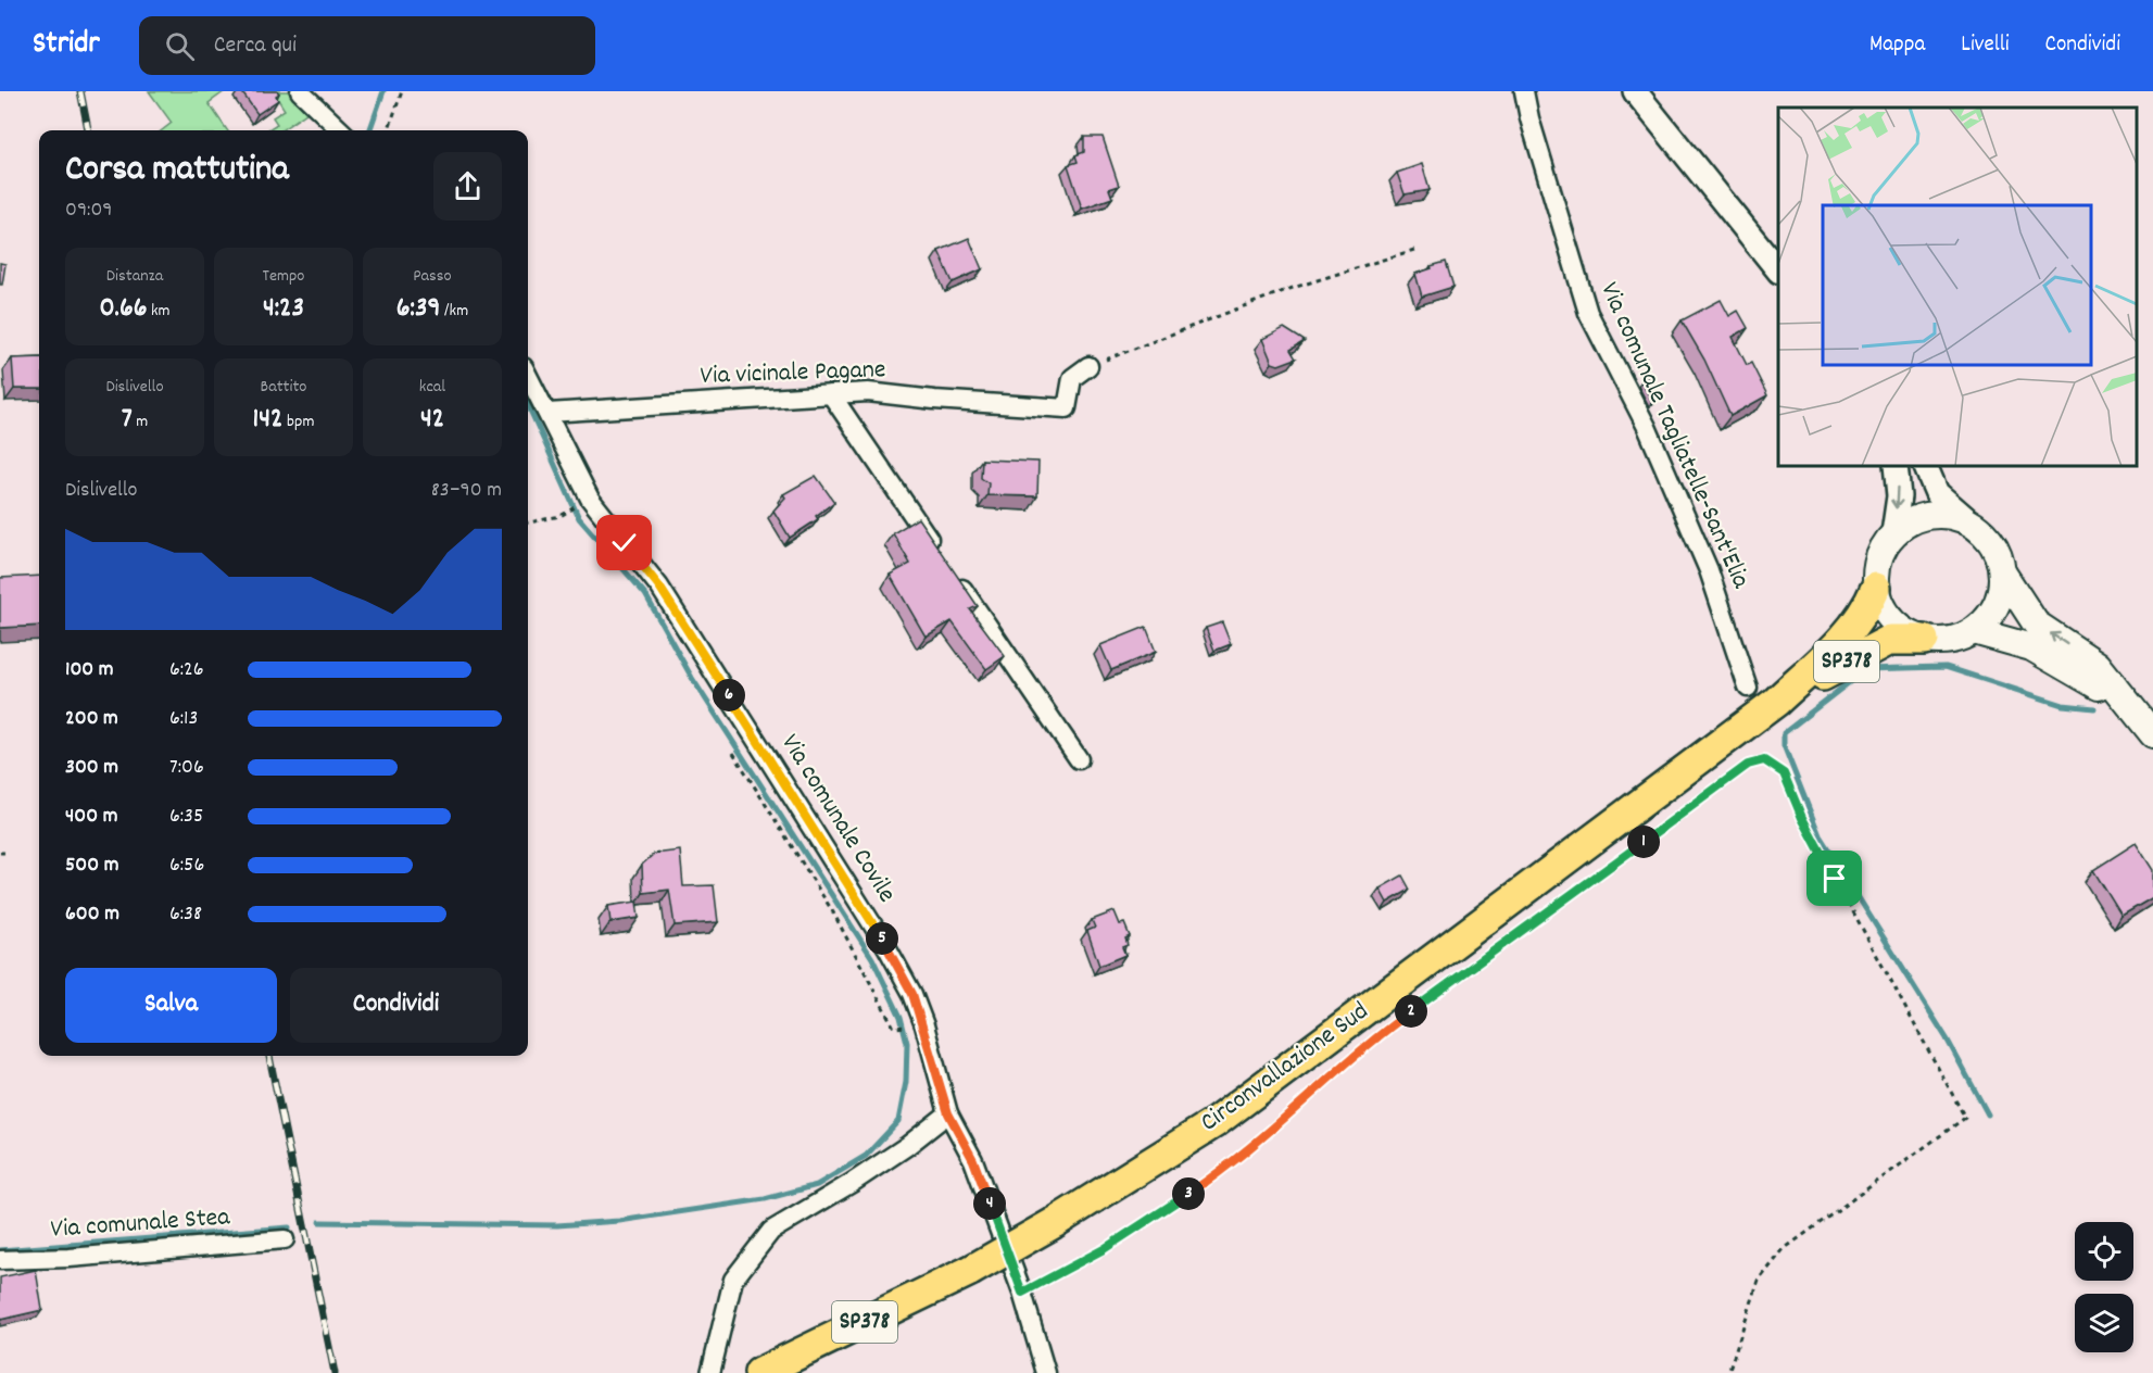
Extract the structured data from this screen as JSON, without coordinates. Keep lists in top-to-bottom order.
{
  "streets": {
    "main road": ["SP378", "Circonvallazione Sud"],
    "street": [
      "Via vicinale Pagane",
      "Via comunale Tagliatelle-Sant'Elia",
      "Via comunale Covile",
      "Via comunale Stea"
    ]
  },
  "crossings": [
    ["Via vicinale Pagane", "Via comunale Covile"],
    ["SP378", "Circonvallazione Sud"]
  ],
  "page": {
    "header": "Stridr",
    "search": "Cerca qui",
    "nav": ["Mappa", "Livelli", "Condividi"],
    "heading": ["Corsa mattutina", "09:09"],
    "stats": [
      ["Distanza", "0.66 km"],
      ["Tempo", "4:23"],
      ["Passo", "6:39 /km"],
      ["Dislivello", "7 m"],
      ["Battito", "142 bpm"],
      ["kcal", "42"]
    ],
    "chart": ["Dislivello", "83–90 m"],
    "list": [
      {
        "name": "100 m",
        "note": "6:26"
      },
      {
        "name": "200 m",
        "note": "6:13"
      },
      {
        "name": "300 m",
        "note": "7:06"
      },
      {
        "name": "400 m",
        "note": "6:35"
      },
      {
        "name": "500 m",
        "note": "6:56"
      },
      {
        "name": "600 m",
        "note": "6:38"
      }
    ],
    "pins": [
      "6",
      "1",
      "5",
      "2",
      "3",
      "4"
    ],
    "buttons": ["Salva", "Condividi"]
  }
}
